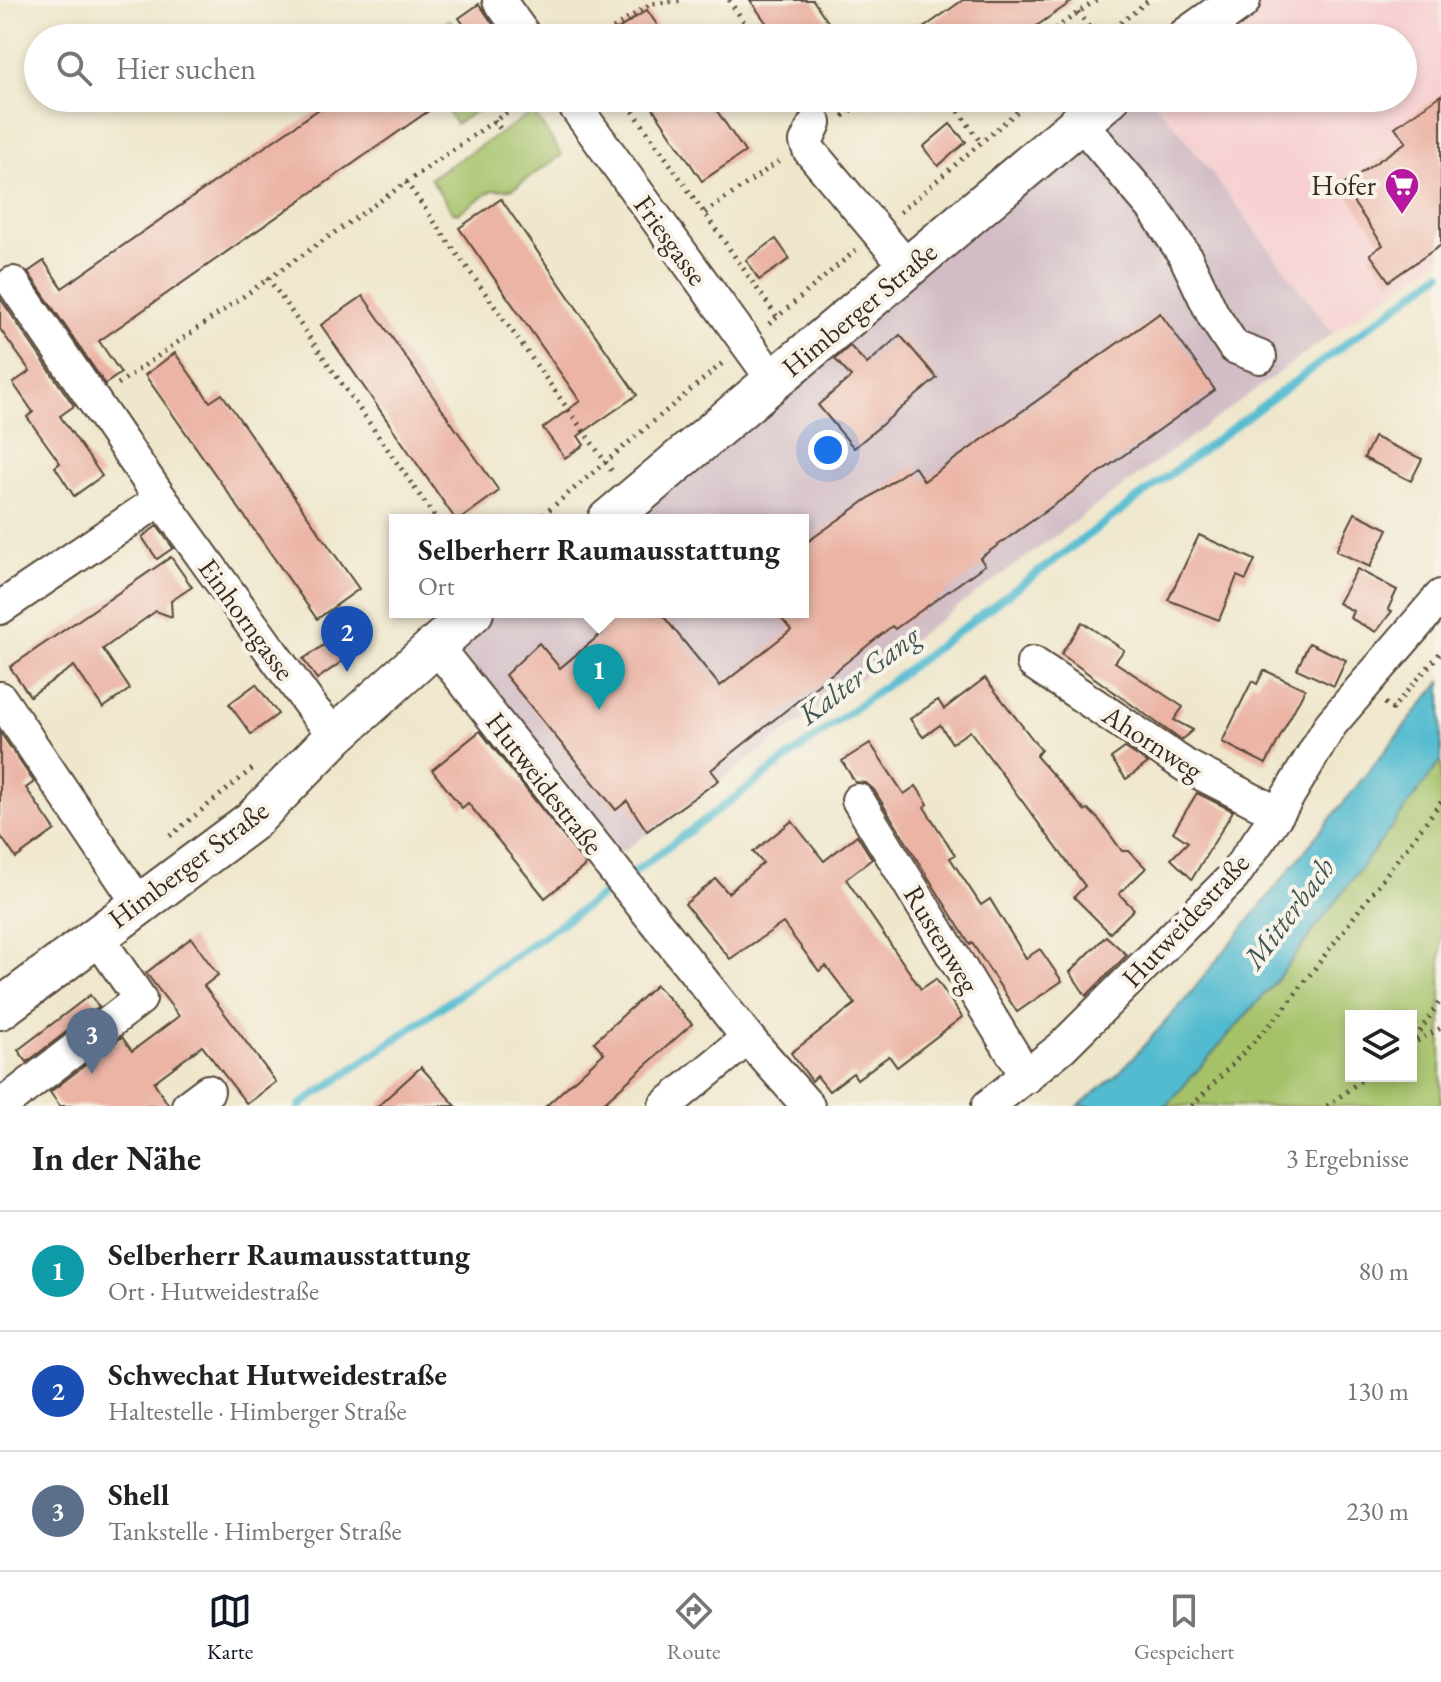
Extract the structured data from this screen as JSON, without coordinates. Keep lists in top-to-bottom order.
{
  "streets": {
    "main road": ["Himberger Straße"],
    "street": [
      "Friesgasse",
      "Einhorngasse",
      "Ahornweg",
      "Hutweidestraße",
      "Rustenweg"
    ]
  },
  "crossings": [
    ["Friesgasse", "Himberger Straße"],
    ["Himberger Straße", "Einhorngasse"],
    ["Himberger Straße", "Hutweidestraße"],
    ["Ahornweg", "Hutweidestraße"],
    ["Hutweidestraße", "Rustenweg"]
  ],
  "water": ["Kalter Gang", "Mitterbach"],
  "places": {
    "supermarket": ["Hofer"]
  },
  "page": {
    "search": "Hier suchen",
    "popup": ["Selberherr Raumausstattung", "Ort"],
    "pins": ["2", "1", "3"],
    "heading": ["In der Nähe", "3 Ergebnisse"],
    "list": [
      {
        "mark": "1",
        "name": "Selberherr Raumausstattung",
        "note": "Ort · Hutweidestraße",
        "value": "80 m"
      },
      {
        "mark": "2",
        "name": "Schwechat Hutweidestraße",
        "note": "Haltestelle · Himberger Straße",
        "value": "130 m"
      },
      {
        "mark": "3",
        "name": "Shell",
        "note": "Tankstelle · Himberger Straße",
        "value": "230 m"
      }
    ],
    "nav": ["Karte", "Route", "Gespeichert"]
  }
}
